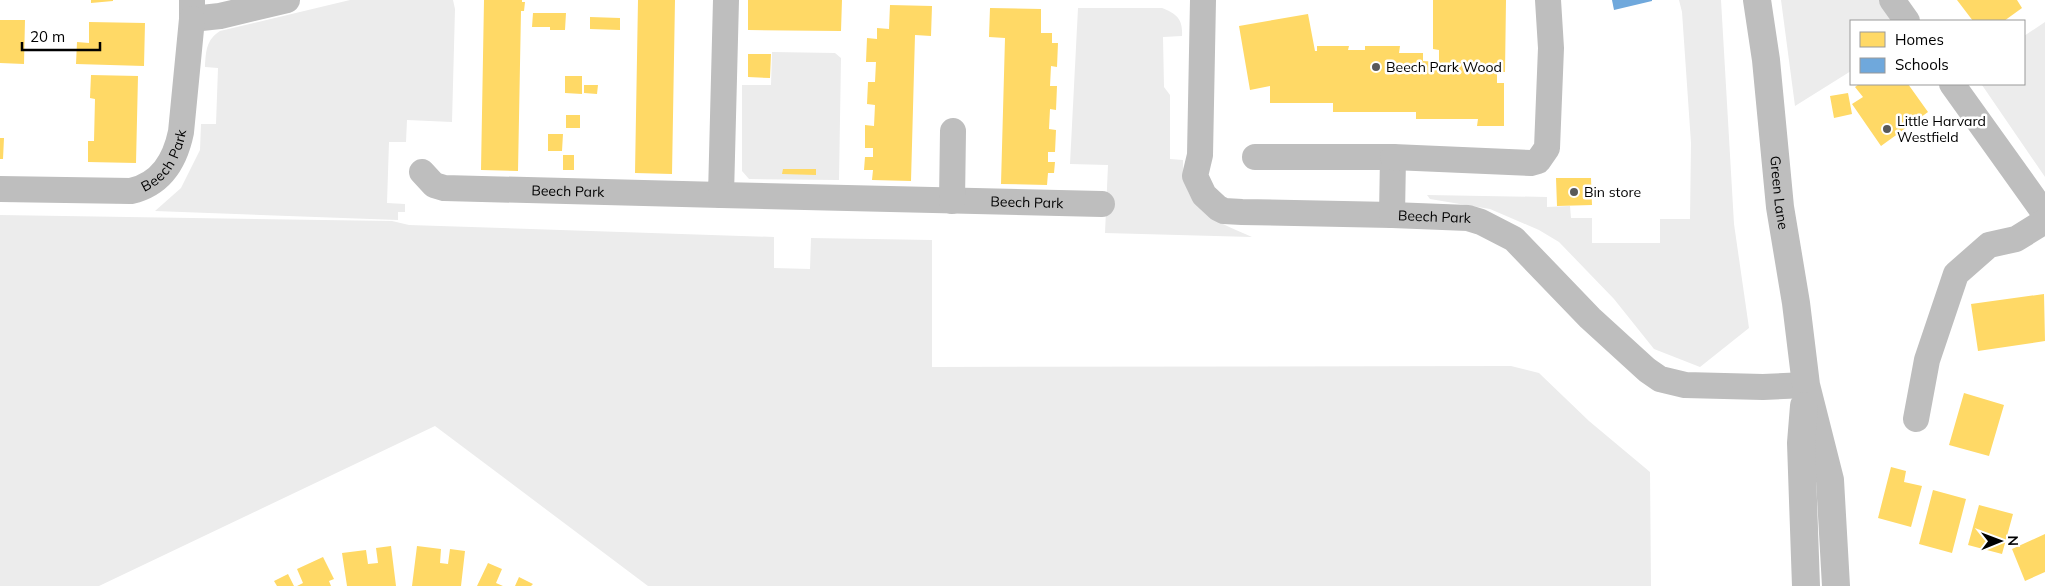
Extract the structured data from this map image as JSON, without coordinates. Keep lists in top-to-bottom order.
{
  "streets": {
    "street": ["Beech Park", "Green Lane"]
  },
  "crossings": [
    ["Beech Park", "Green Lane"]
  ],
  "places": ["Beech Park Wood", "Little Harvard Westfield", "Bin store"],
  "legend": ["Homes", "Schools"],
  "scale_bar": "20 m",
  "north": "right"
}
